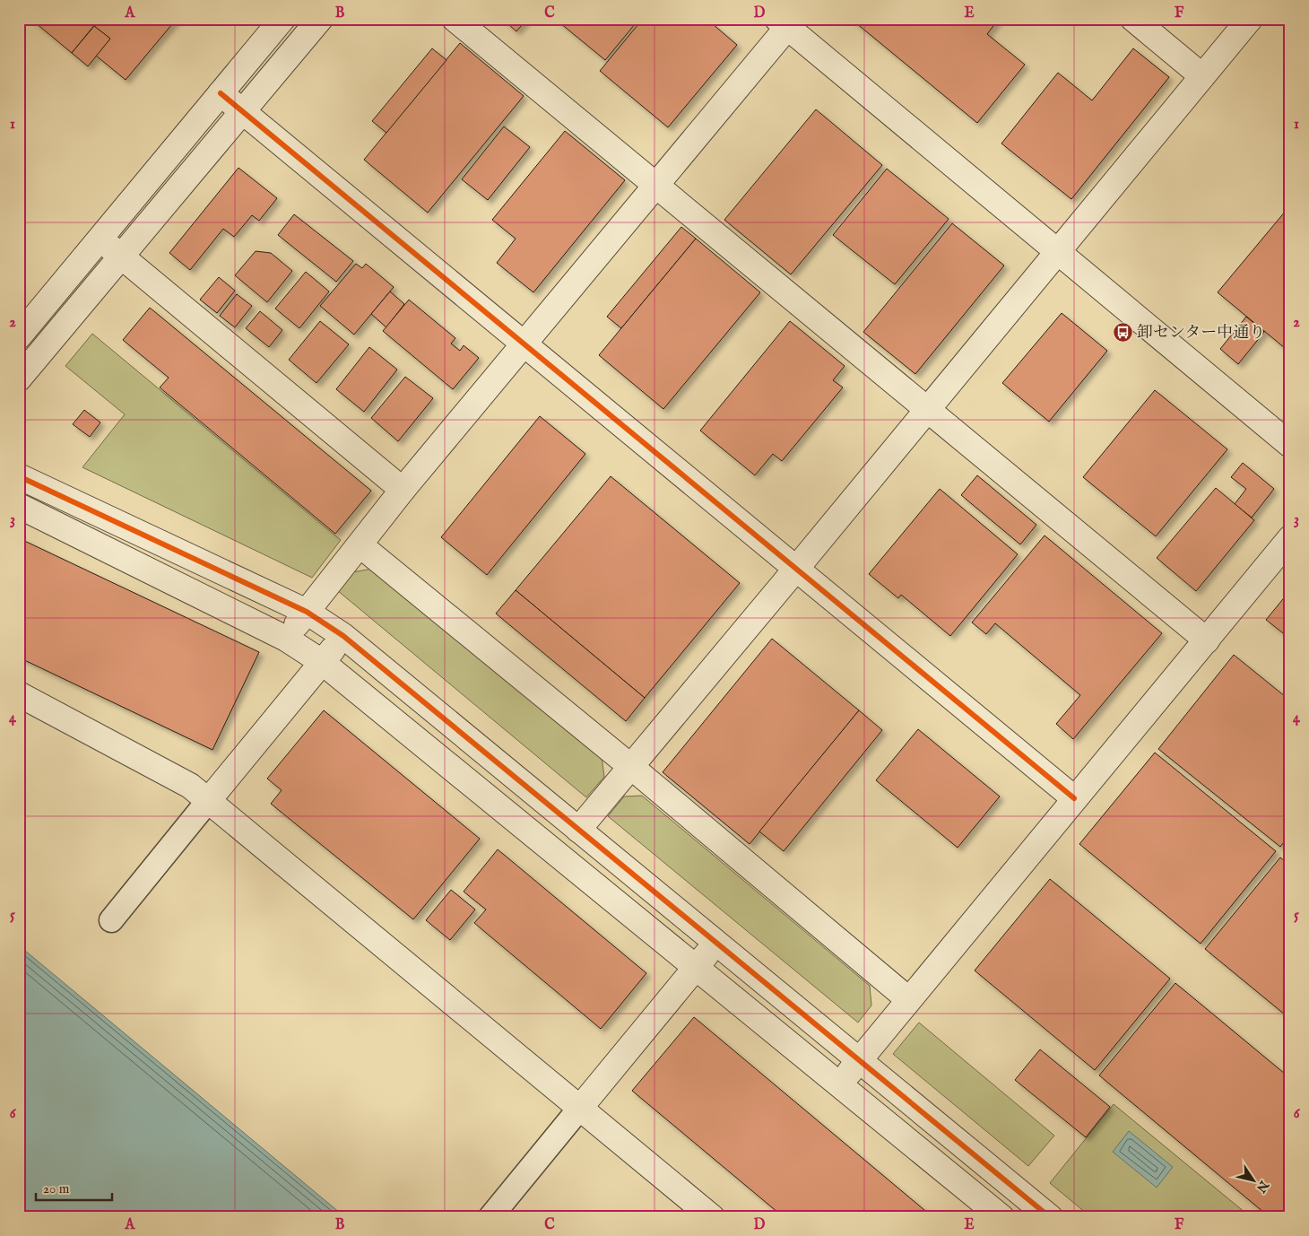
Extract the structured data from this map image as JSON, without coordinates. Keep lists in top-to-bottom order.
{
  "places": {
    "bus stop": ["卸センター中通り"]
  },
  "scale_bar": "20 m",
  "north": "bottom right",
  "grid": {
    "columns": [
      "A",
      "B",
      "C",
      "D",
      "E",
      "F"
    ],
    "rows": [
      "1",
      "2",
      "3",
      "4",
      "5",
      "6"
    ]
  }
}
